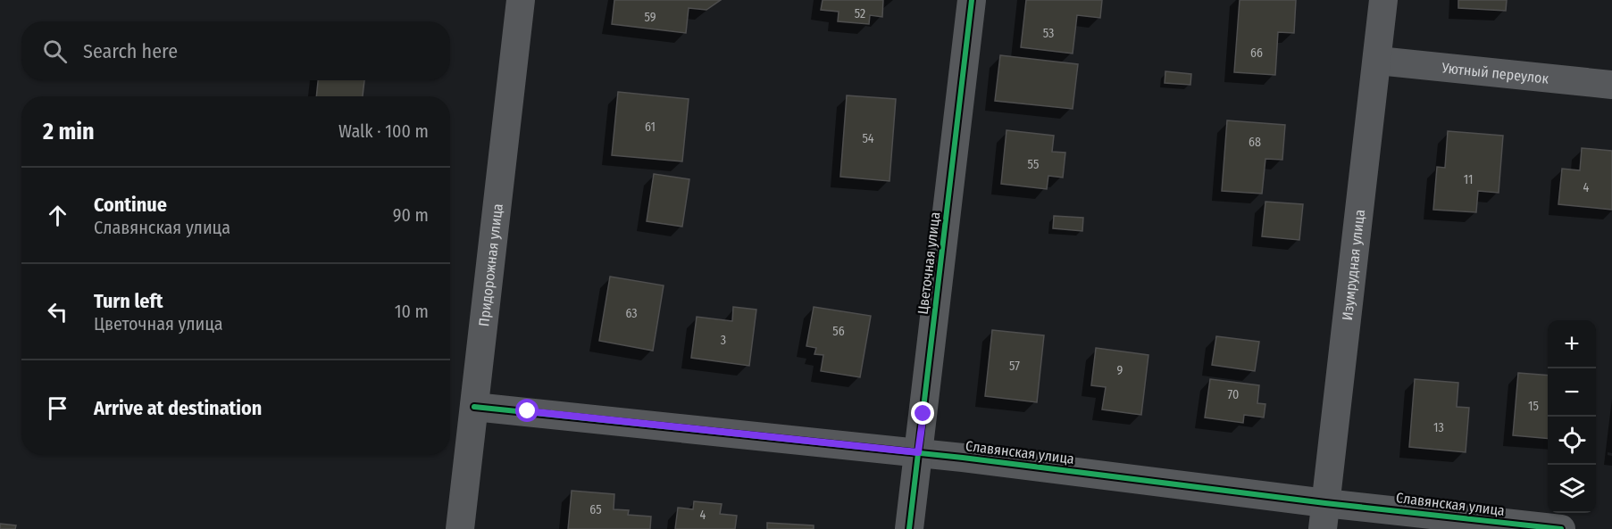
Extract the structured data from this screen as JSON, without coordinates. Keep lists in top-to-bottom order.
{
  "streets": {
    "street": [
      "Уютный переулок",
      "Цветочная улица",
      "Придорожная улица",
      "Изумрудная улица",
      "Славянская улица"
    ]
  },
  "crossings": [
    ["Уютный переулок", "Изумрудная улица"],
    ["Цветочная улица", "Славянская улица"],
    ["Придорожная улица", "Славянская улица"],
    ["Изумрудная улица", "Славянская улица"]
  ],
  "house_numbers": [
    "52",
    "59",
    "53",
    "66",
    "61",
    "54",
    "68",
    "55",
    "11",
    "4",
    "63",
    "56",
    "3",
    "57",
    "9",
    "70",
    "15",
    "13",
    "65",
    "4"
  ],
  "page": {
    "search": "Search here",
    "heading": ["2 min", "Walk · 100 m"],
    "list": [
      ["Continue", "Славянская улица", "90 m"],
      ["Turn left", "Цветочная улица", "10 m"],
      "Arrive at destination"
    ],
    "map_buttons": ["+", "−"]
  }
}
